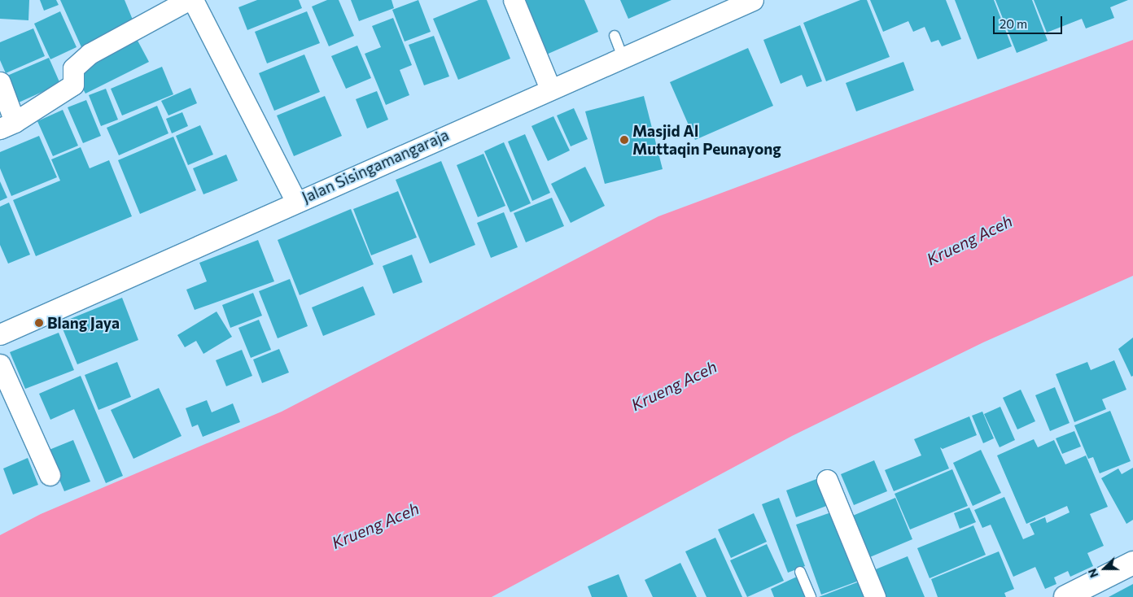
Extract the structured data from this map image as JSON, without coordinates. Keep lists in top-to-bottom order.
{
  "streets": {
    "street": ["Jalan Sisingamangaraja"]
  },
  "water": ["Krueng Aceh"],
  "places": ["Masjid Al Muttaqin Peunayong", "Blang Jaya"],
  "scale_bar": "20 m",
  "north": "left"
}
